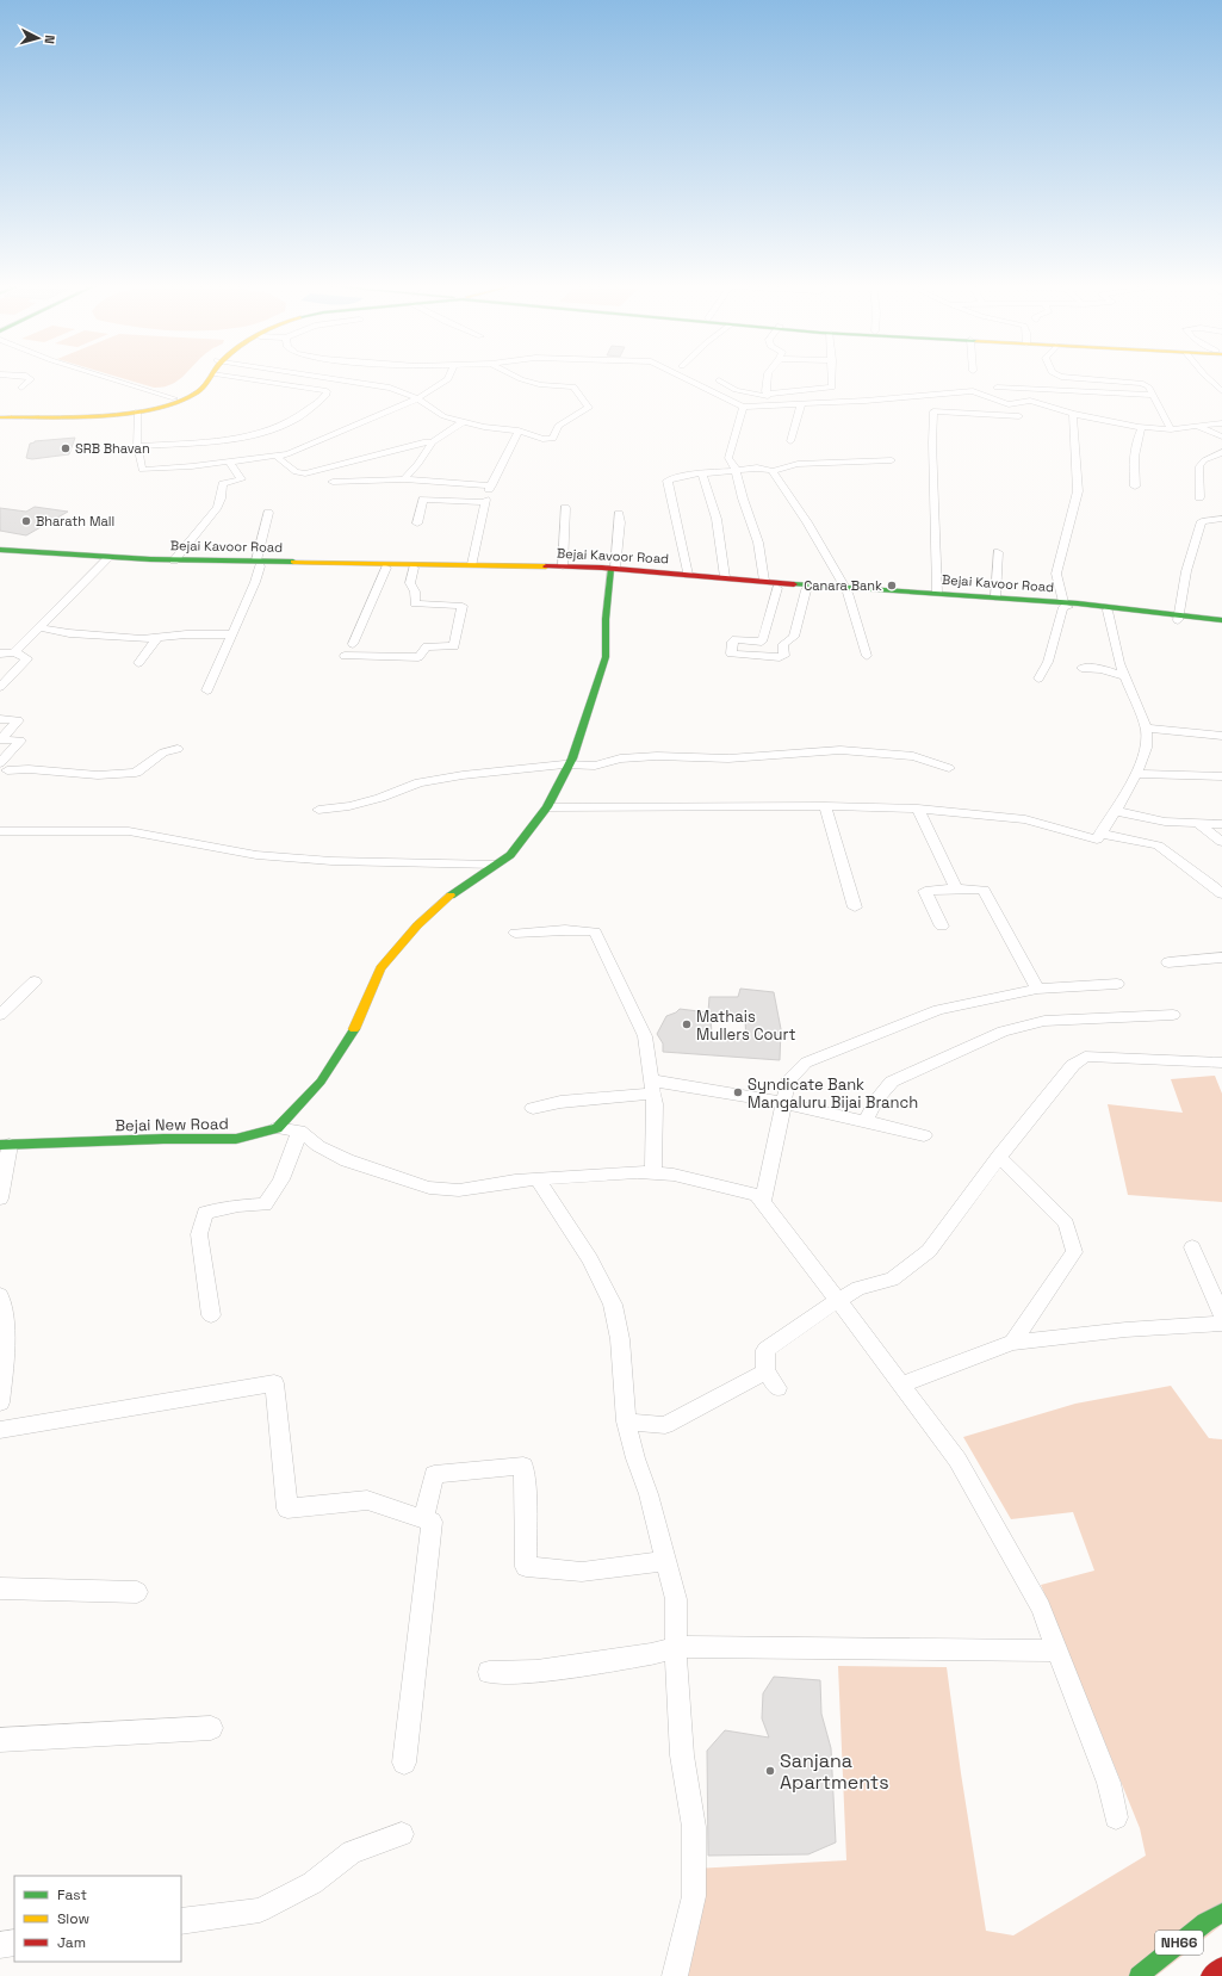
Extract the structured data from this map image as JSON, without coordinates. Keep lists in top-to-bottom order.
{
  "streets": {
    "main road": ["Bejai Kavoor Road", "Bejai New Road", "NH66"]
  },
  "crossings": [
    ["Bejai Kavoor Road", "Bejai New Road"]
  ],
  "places": [
    "SRB Bhavan",
    "Bharath Mall",
    "Canara Bank",
    "Mathais Mullers Court",
    "Syndicate Bank Mangaluru Bijai Branch",
    "Sanjana Apartments"
  ],
  "legend": ["Fast", "Slow", "Jam"],
  "north": "right"
}
